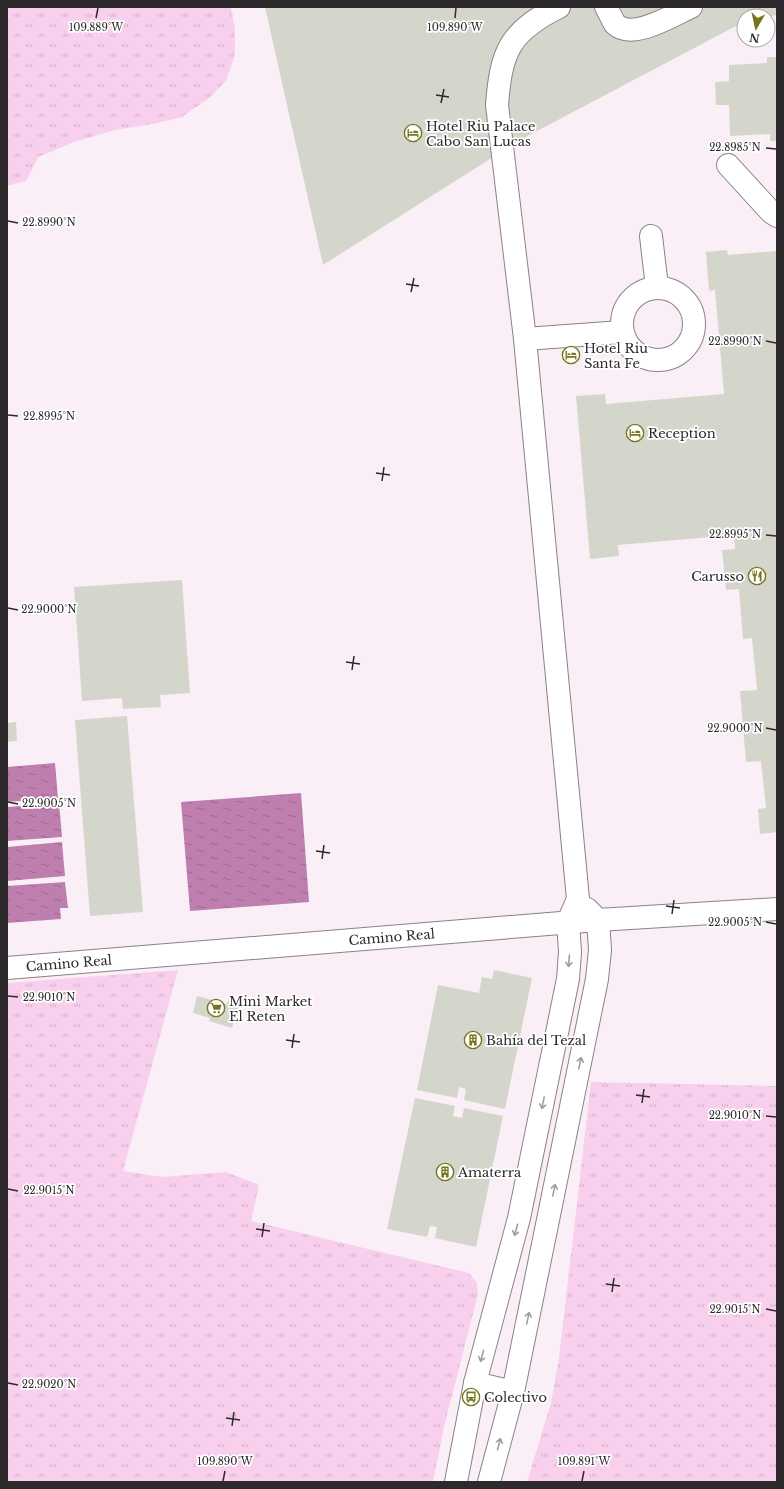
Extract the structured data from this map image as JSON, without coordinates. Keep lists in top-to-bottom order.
{
  "streets": {
    "street": ["Camino Real"]
  },
  "places": {
    "hotel": ["Hotel Riu Palace Cabo San Lucas", "Hotel Riu Santa Fe", "Reception"],
    "restaurant": ["Carusso"],
    "supermarket": ["Mini Market El Reten"],
    "building": ["Bahía del Tezal", "Amaterra"],
    "bus stop": ["Colectivo"]
  },
  "north": "bottom",
  "coordinates": [
    "109.889°W",
    "109.890°W",
    "22.8985°N",
    "22.8990°N",
    "22.8995°N",
    "22.9000°N",
    "22.9005°N",
    "22.9010°N",
    "22.9015°N",
    "22.9020°N",
    "109.891°W"
  ]
}
